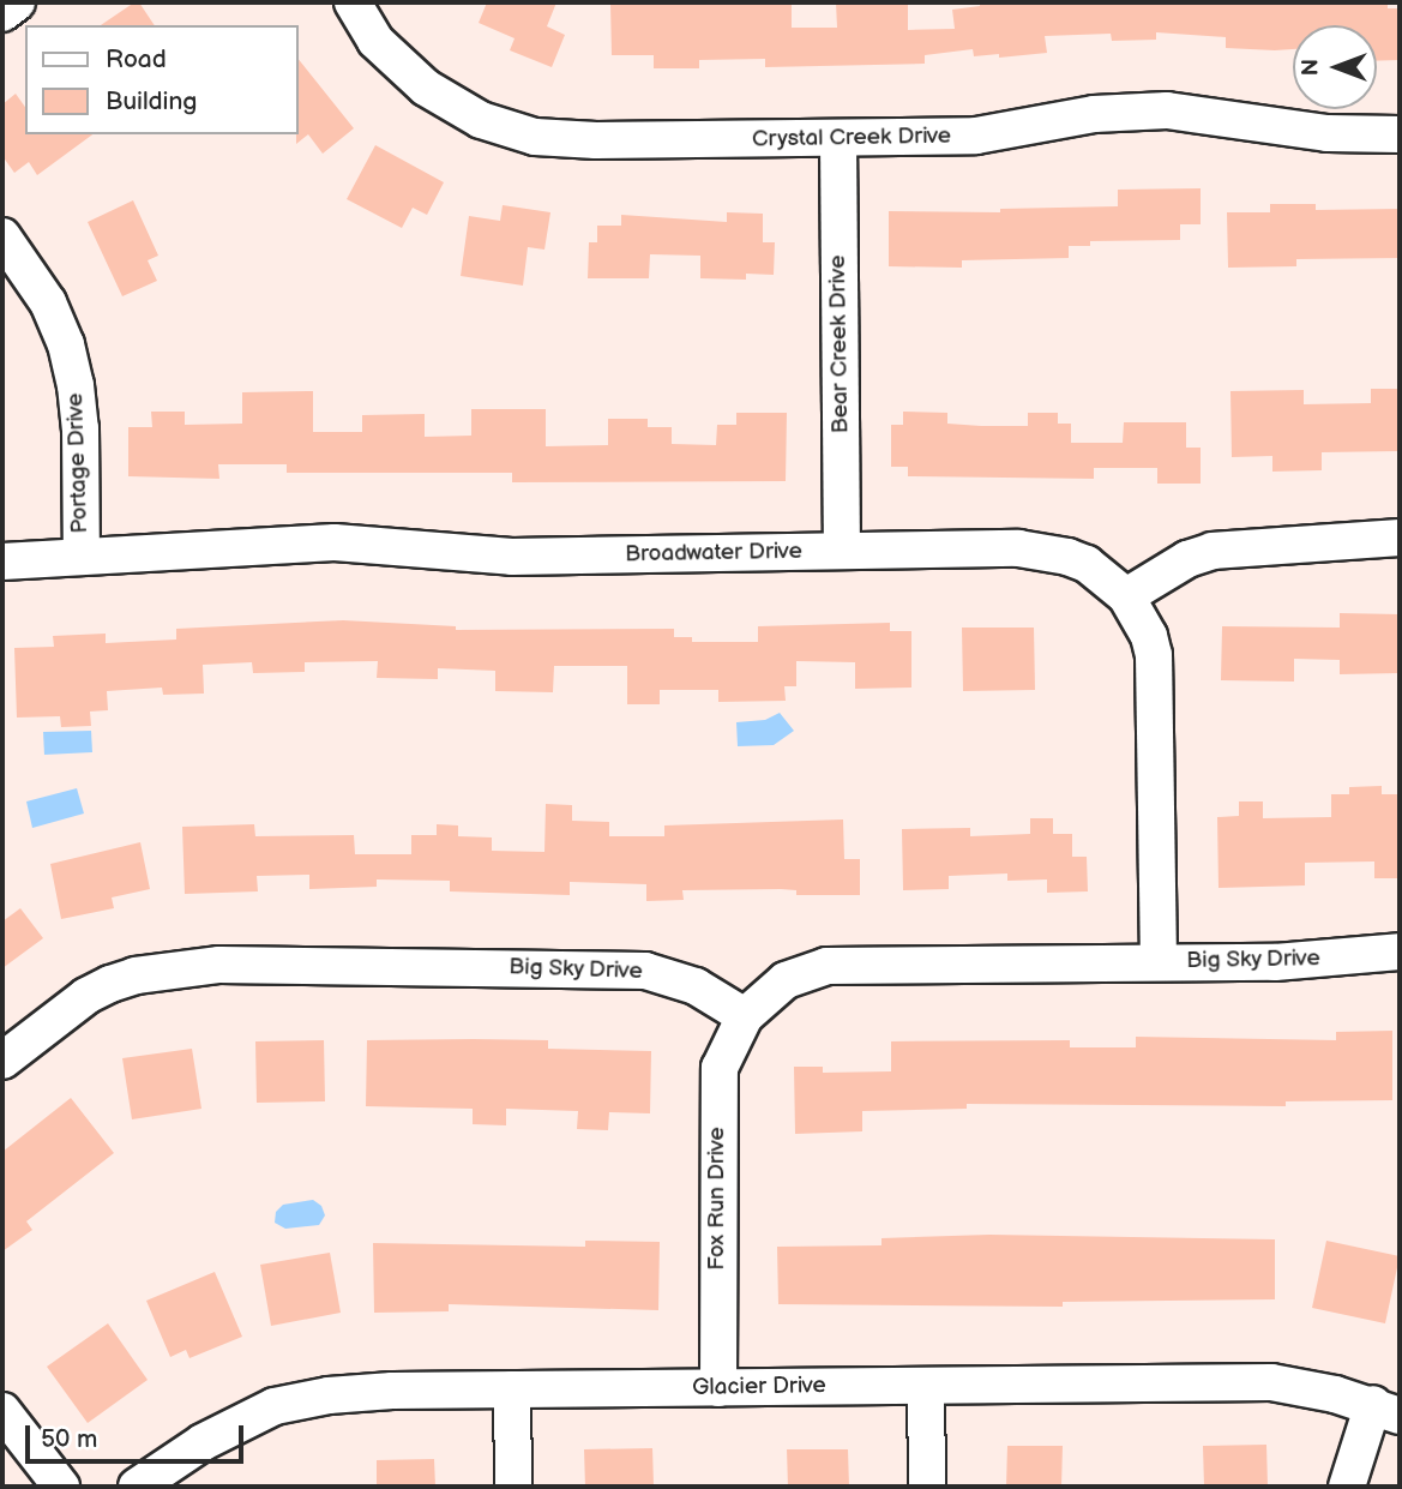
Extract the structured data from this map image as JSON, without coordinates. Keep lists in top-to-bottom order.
{
  "streets": {
    "street": [
      "Crystal Creek Drive",
      "Bear Creek Drive",
      "Portage Drive",
      "Broadwater Drive",
      "Big Sky Drive",
      "Fox Run Drive",
      "Glacier Drive"
    ]
  },
  "crossings": [
    ["Crystal Creek Drive", "Bear Creek Drive"],
    ["Bear Creek Drive", "Broadwater Drive"],
    ["Portage Drive", "Broadwater Drive"],
    ["Big Sky Drive", "Fox Run Drive"],
    ["Fox Run Drive", "Glacier Drive"]
  ],
  "legend": ["Road", "Building"],
  "scale_bar": "50 m",
  "north": "left"
}
